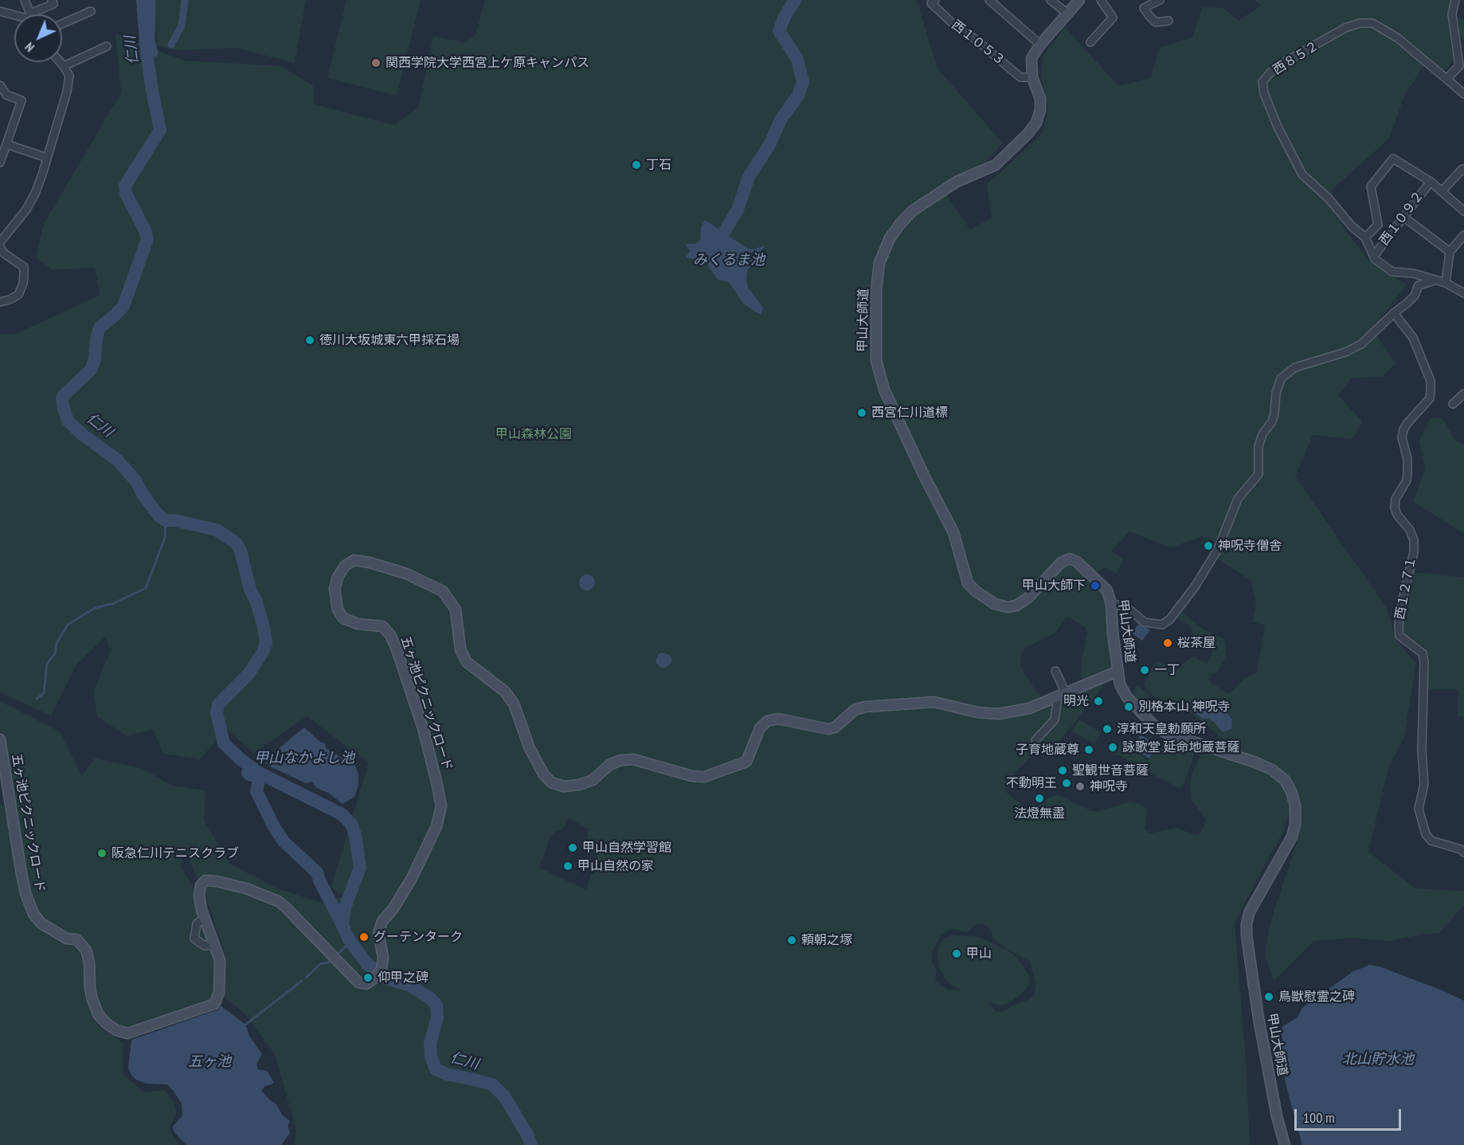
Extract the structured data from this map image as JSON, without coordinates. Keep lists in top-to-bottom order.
{
  "streets": {
    "street": [
      "西１０５３",
      "西８５２",
      "西１０９２",
      "甲山大師道",
      "西１２７１",
      "五ヶ池ピクニックロード"
    ]
  },
  "crossings": [
    ["西１０５３", "甲山大師道"],
    ["西８５２", "西１０９２"],
    ["甲山大師道", "五ヶ池ピクニックロード"]
  ],
  "water": [
    "仁川",
    "みくるま池",
    "甲山なかよし池",
    "北山貯水池",
    "五ヶ池"
  ],
  "parks": ["甲山森林公園"],
  "places": [
    "関西学院大学西宮上ケ原キャンパス",
    "丁石",
    "徳川大坂城東六甲採石場",
    "西宮仁川道標",
    "神呪寺僧舎",
    "甲山大師下",
    "桜茶屋",
    "一丁",
    "明光",
    "別格本山 神呪寺",
    "淳和天皇勅願所",
    "詠歌堂 延命地蔵菩薩",
    "子育地蔵尊",
    "聖観世音菩薩",
    "不動明王",
    "神呪寺",
    "法燈無盡",
    "甲山自然学習館",
    "阪急仁川テニスクラブ",
    "甲山自然の家",
    "グーテンターク",
    "頼朝之塚",
    "甲山",
    "仰甲之碑",
    "鳥獣慰霊之碑"
  ],
  "scale_bar": "100 m",
  "north": "bottom left"
}
